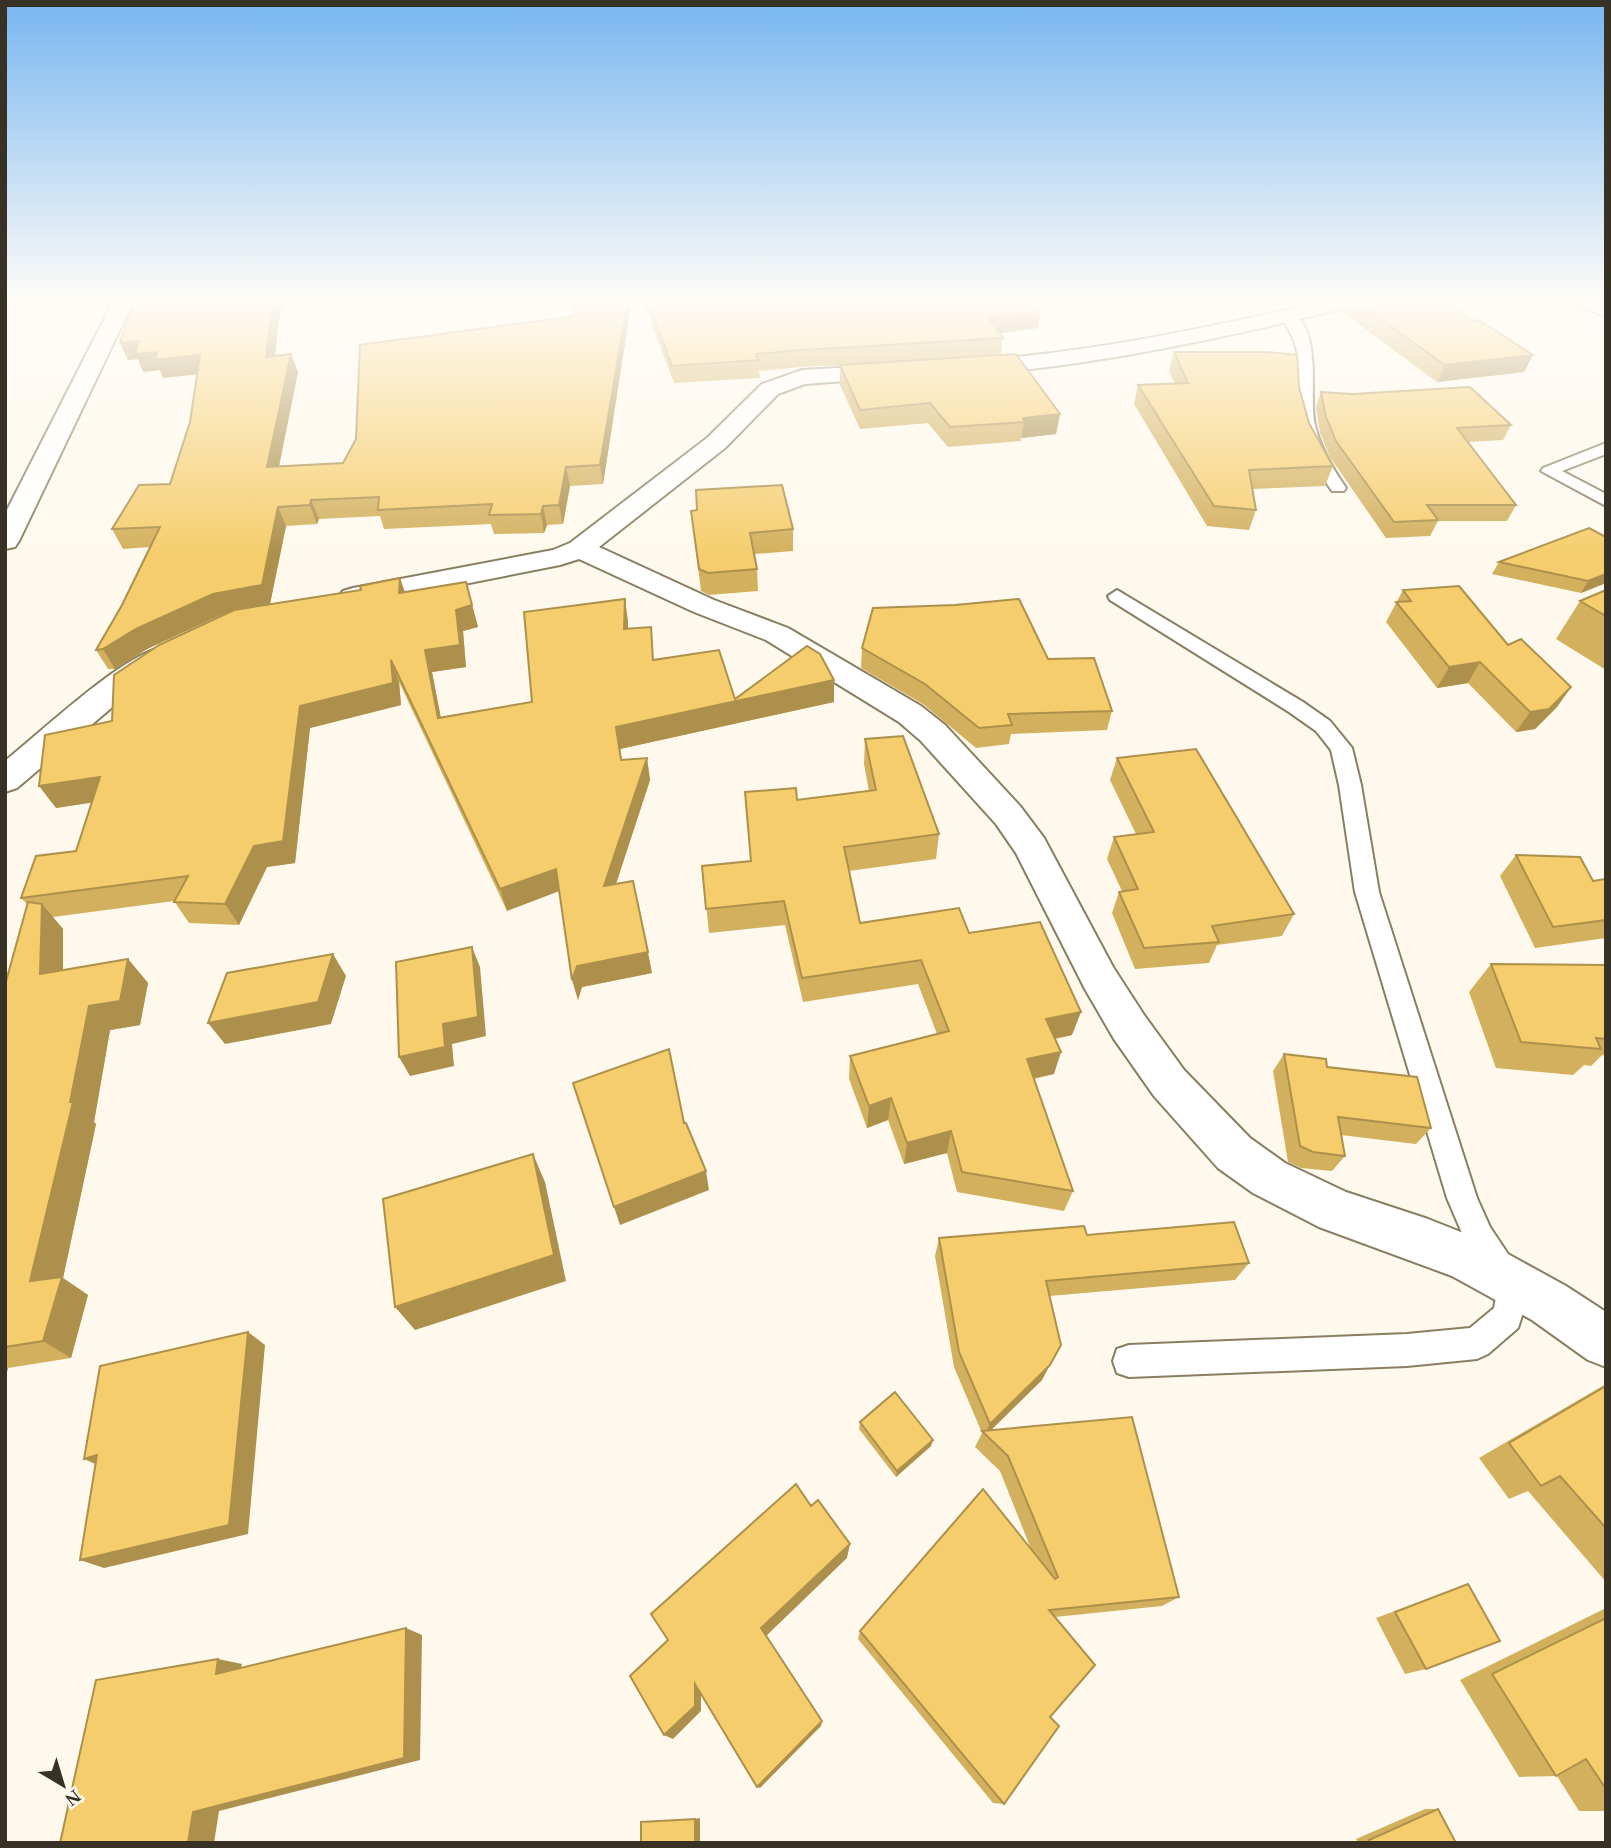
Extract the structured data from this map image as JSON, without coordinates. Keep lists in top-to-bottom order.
{
  "north": "bottom right"
}
